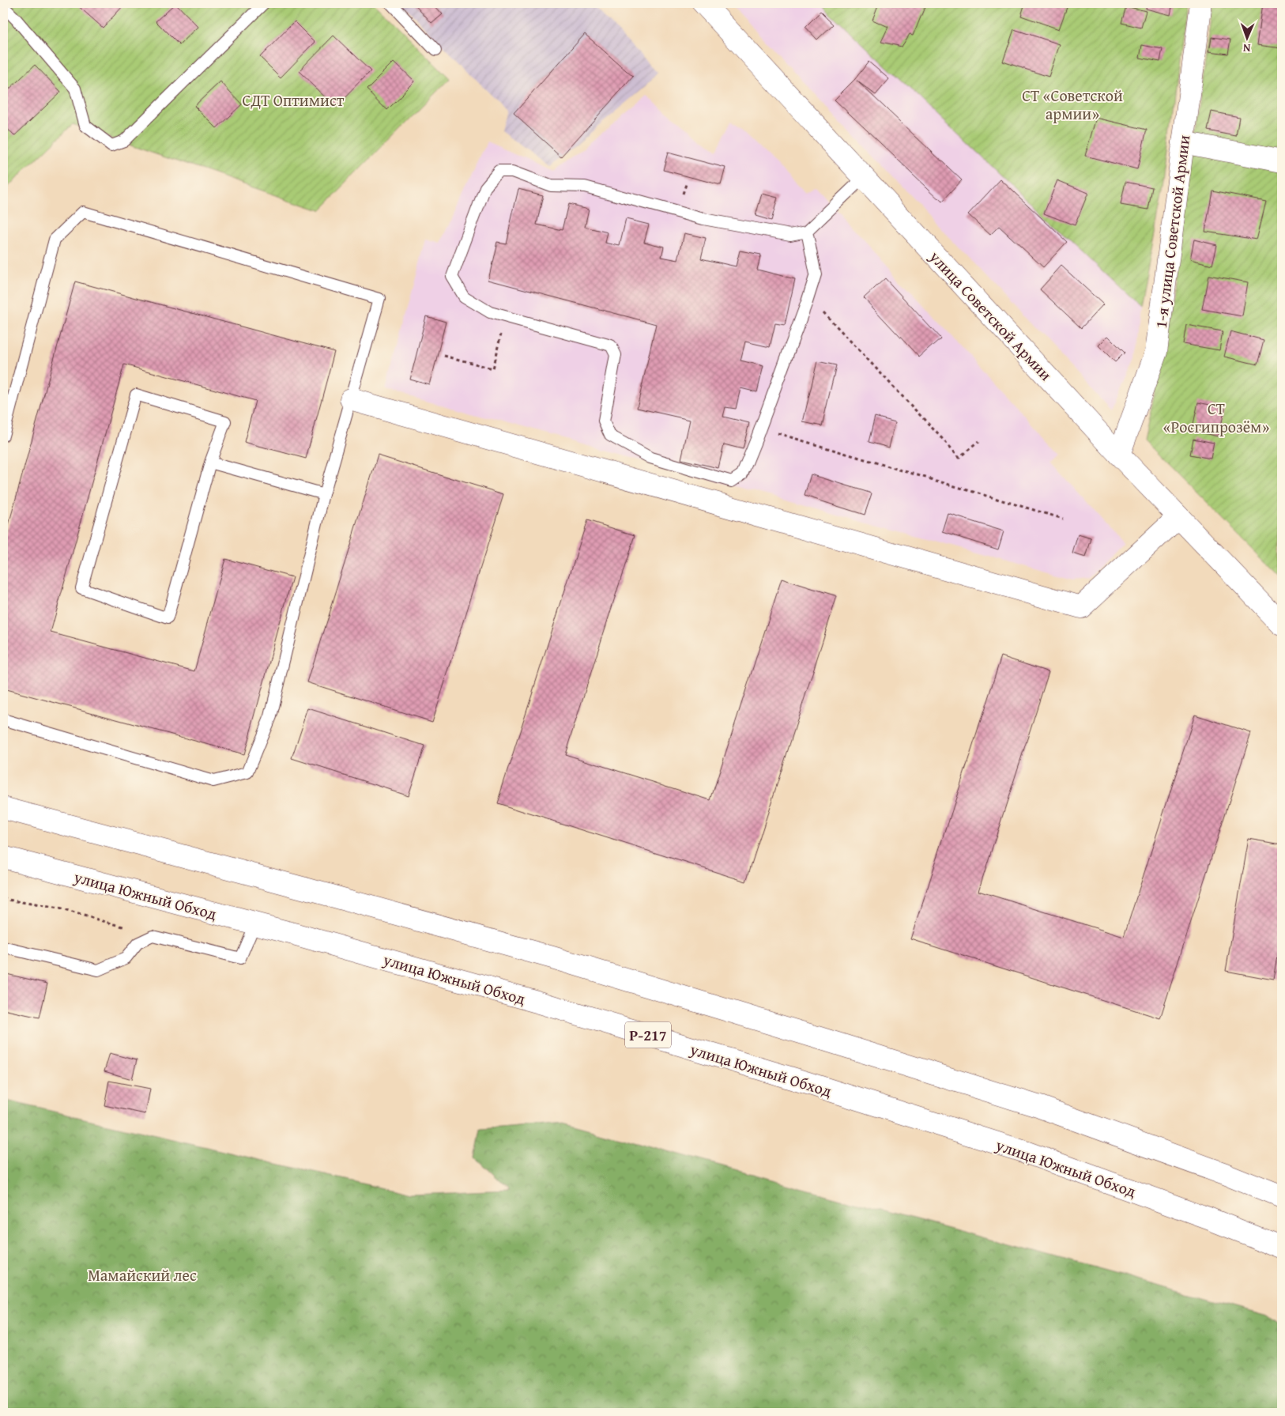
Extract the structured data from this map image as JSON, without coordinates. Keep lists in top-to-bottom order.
{
  "streets": {
    "main road": [
      "1-я улица Советской Армии",
      "улица Советской Армии",
      "улица Южный Обход",
      "Р-217"
    ]
  },
  "crossings": [
    ["1-я улица Советской Армии", "улица Советской Армии"]
  ],
  "parks": [
    "СТ «Советской армии»",
    "СДТ Оптимист",
    "СТ «Росгипрозём»",
    "Мамайский лес"
  ],
  "north": "bottom"
}
